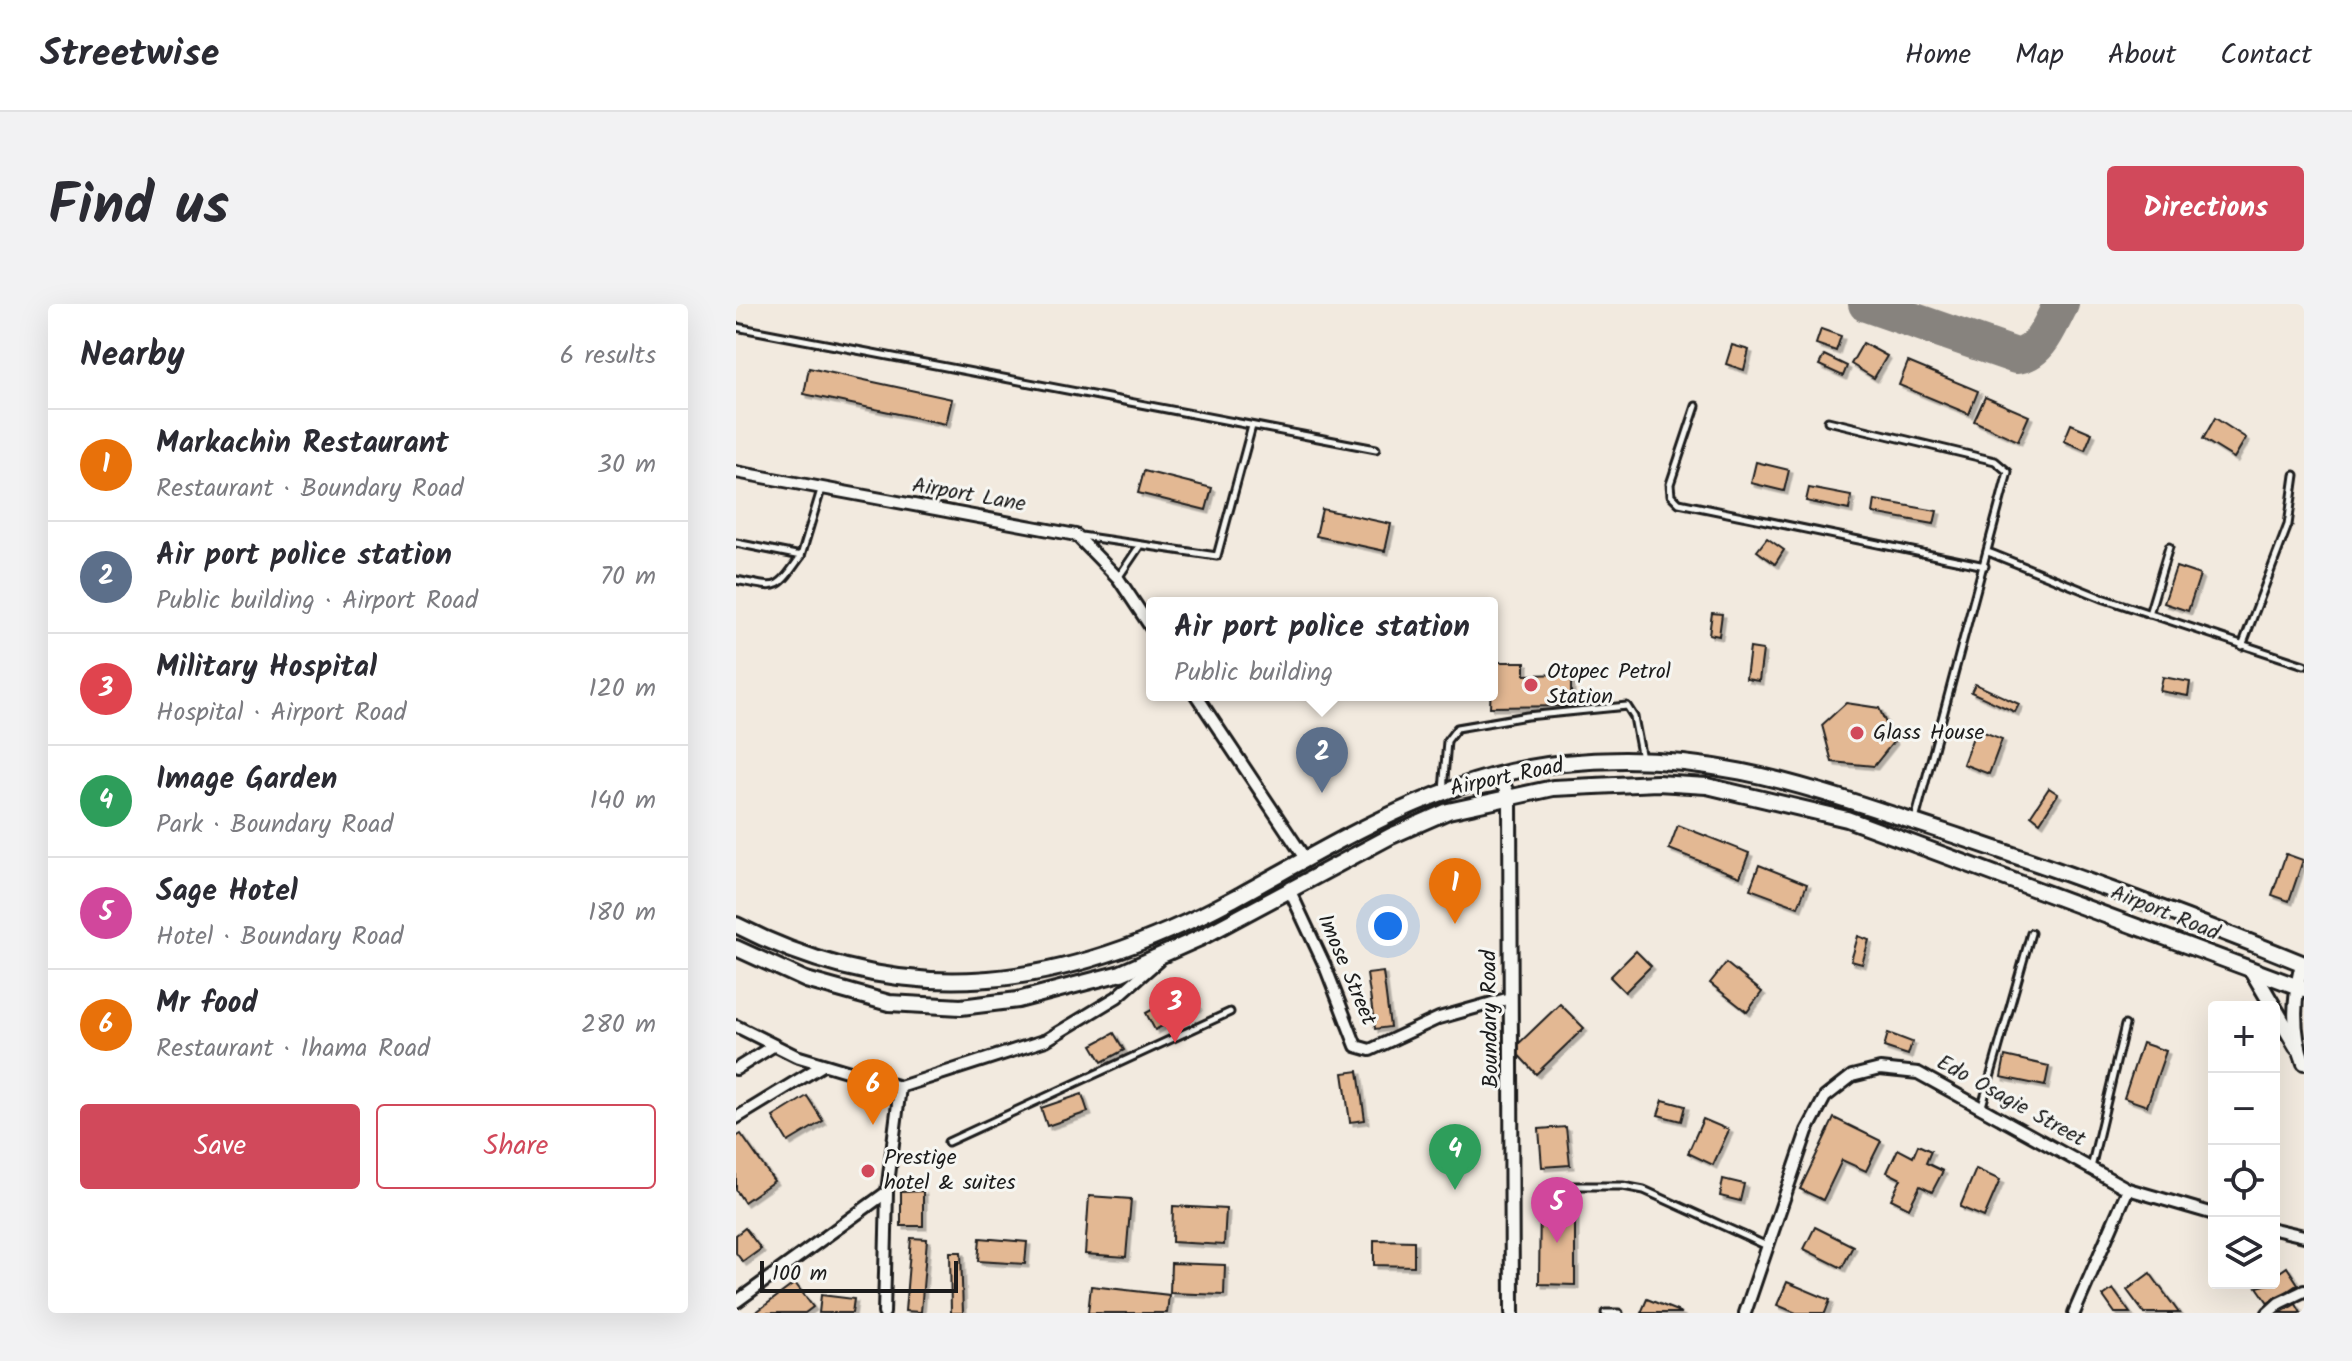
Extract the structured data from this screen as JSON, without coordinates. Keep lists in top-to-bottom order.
{
  "streets": {
    "main road": ["Airport Road"],
    "street": [
      "Airport Lane",
      "Imose Street",
      "Boundary Road",
      "Edo Osagie Street"
    ]
  },
  "crossings": [
    ["Airport Road", "Imose Street"],
    ["Airport Road", "Boundary Road"],
    ["Imose Street", "Boundary Road"]
  ],
  "places": ["Otopec Petrol Station", "Glass House", "Prestige hotel & suites"],
  "scale_bar": "100 m",
  "page": {
    "header": "Streetwise",
    "nav": [
      "Home",
      "Map",
      "About",
      "Contact"
    ],
    "title": "Find us",
    "buttons": [
      "Directions",
      ["Save", "Share"]
    ],
    "heading": ["Nearby", "6 results"],
    "list": [
      {
        "mark": "1",
        "name": "Markachin Restaurant",
        "note": "Restaurant · Boundary Road",
        "value": "30 m"
      },
      {
        "mark": "2",
        "name": "Air port police station",
        "note": "Public building · Airport Road",
        "value": "70 m"
      },
      {
        "mark": "3",
        "name": "Military Hospital",
        "note": "Hospital · Airport Road",
        "value": "120 m"
      },
      {
        "mark": "4",
        "name": "Image Garden",
        "note": "Park · Boundary Road",
        "value": "140 m"
      },
      {
        "mark": "5",
        "name": "Sage Hotel",
        "note": "Hotel · Boundary Road",
        "value": "180 m"
      },
      {
        "mark": "6",
        "name": "Mr food",
        "note": "Restaurant · Ihama Road",
        "value": "280 m"
      }
    ],
    "popup": ["Air port police station", "Public building"],
    "pins": [
      "2",
      "1",
      "3",
      "6",
      "4",
      "5"
    ],
    "map_buttons": ["+", "−"],
    "scale": "100 m"
  }
}
